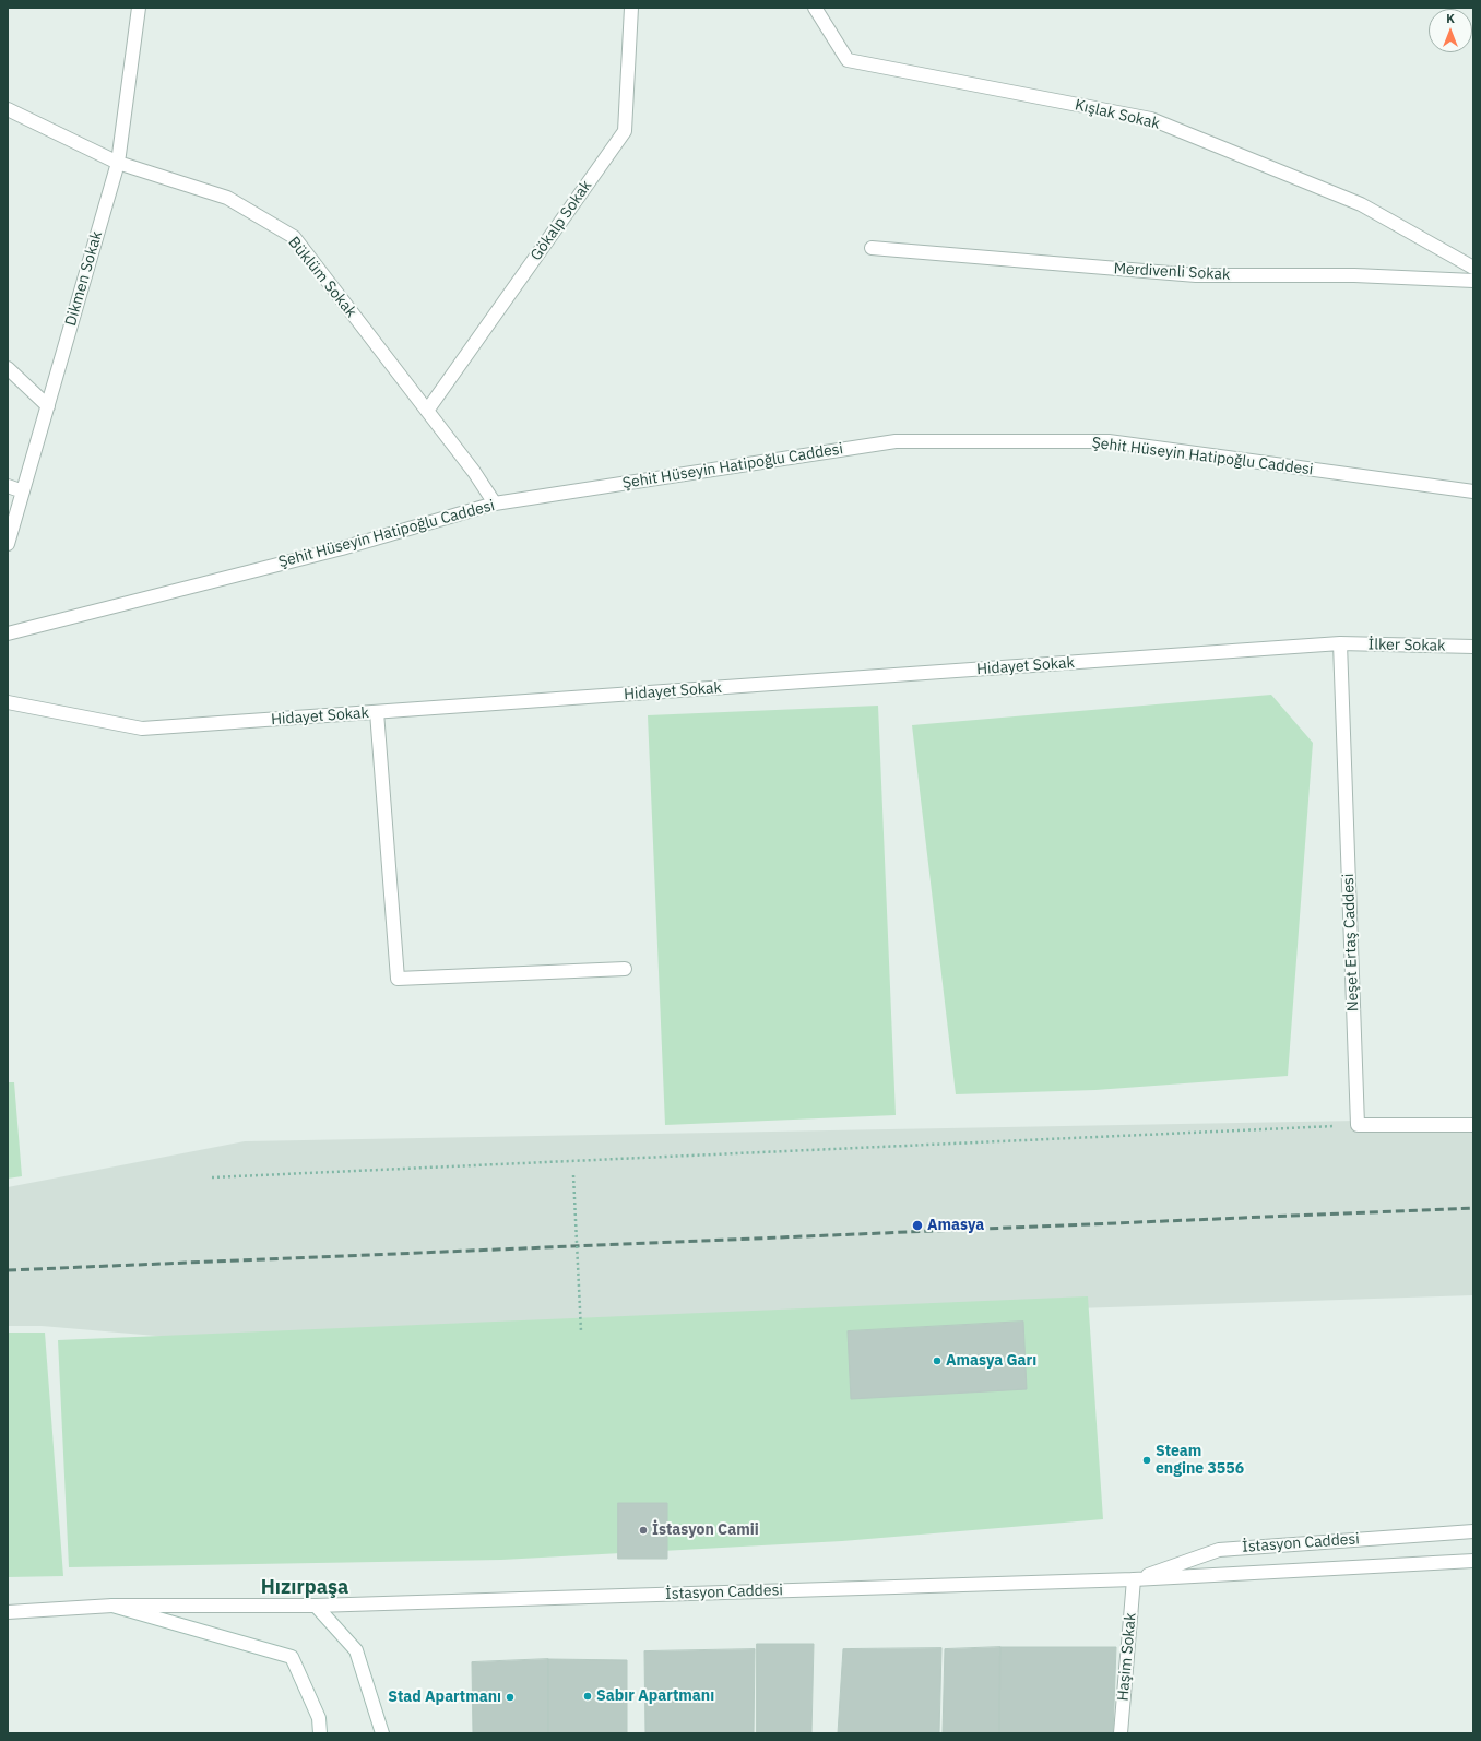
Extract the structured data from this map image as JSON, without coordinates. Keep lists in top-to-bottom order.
{
  "streets": {
    "street": [
      "Kışlak Sokak",
      "Gökalp Sokak",
      "Merdivenli Sokak",
      "Büklüm Sokak",
      "Dikmen Sokak",
      "Şehit Hüseyin Hatipoğlu Caddesi",
      "İlker Sokak",
      "Hidayet Sokak",
      "Neşet Ertaş Caddesi",
      "İstasyon Caddesi",
      "Haşim Sokak"
    ]
  },
  "crossings": [
    ["Gökalp Sokak", "Büklüm Sokak"],
    ["Büklüm Sokak", "Dikmen Sokak"],
    ["Büklüm Sokak", "Şehit Hüseyin Hatipoğlu Caddesi"],
    ["İlker Sokak", "Hidayet Sokak"],
    ["İlker Sokak", "Neşet Ertaş Caddesi"],
    ["Hidayet Sokak", "Neşet Ertaş Caddesi"],
    ["İstasyon Caddesi", "Haşim Sokak"]
  ],
  "districts": ["Hızırpaşa"],
  "places": [
    "Amasya",
    "Amasya Garı",
    "Steam engine 3556",
    "İstasyon Camii",
    "Sabır Apartmanı",
    "Stad Apartmanı"
  ],
  "north": "top"
}
